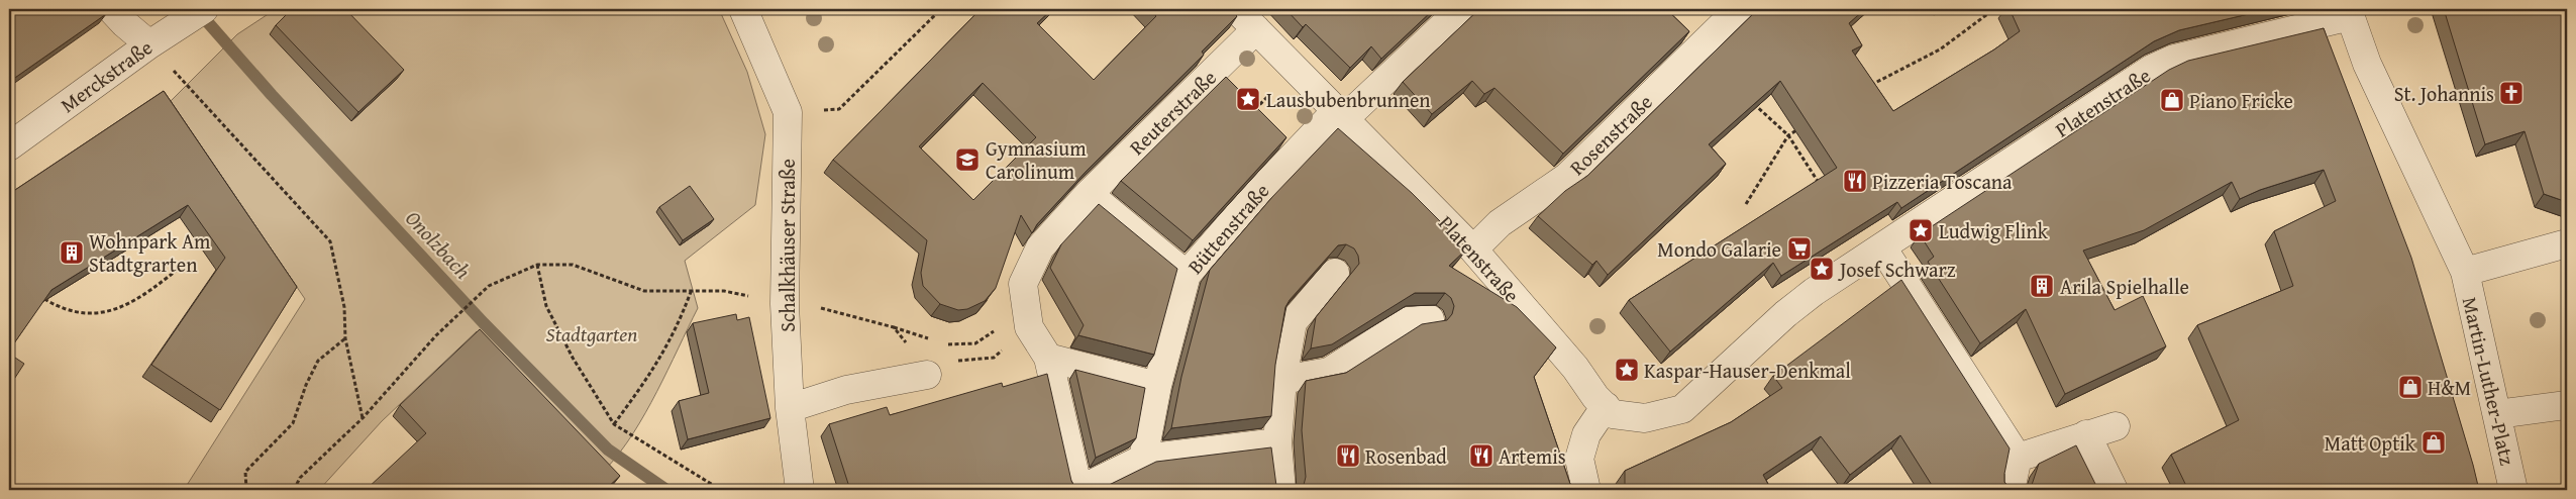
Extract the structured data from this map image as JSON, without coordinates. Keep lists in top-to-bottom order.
{
  "streets": {
    "street": [
      "Merckstraße",
      "Platenstraße",
      "Reuterstraße",
      "Rosenstraße",
      "Büttenstraße",
      "Schalkhäuser Straße",
      "Martin-Luther-Platz"
    ]
  },
  "crossings": [
    ["Platenstraße", "Rosenstraße"],
    ["Platenstraße", "Büttenstraße"],
    ["Platenstraße", "Martin-Luther-Platz"],
    ["Reuterstraße", "Büttenstraße"]
  ],
  "water": ["Onolzbach"],
  "parks": ["Stadtgarten"],
  "places": {
    "church": ["St. Johannis"],
    "place": [
      "Lausbubenbrunnen",
      "Ludwig Flink",
      "Josef Schwarz",
      "Kaspar-Hauser-Denkmal"
    ],
    "shop": ["Piano Fricke", "H&M", "Matt Optik"],
    "school or university": ["Gymnasium Carolinum"],
    "restaurant": ["Pizzeria Toscana", "Rosenbad", "Artemis"],
    "supermarket": ["Mondo Galarie"],
    "building": ["Wohnpark Am Stadtgrarten", "Arila Spielhalle"]
  }
}
